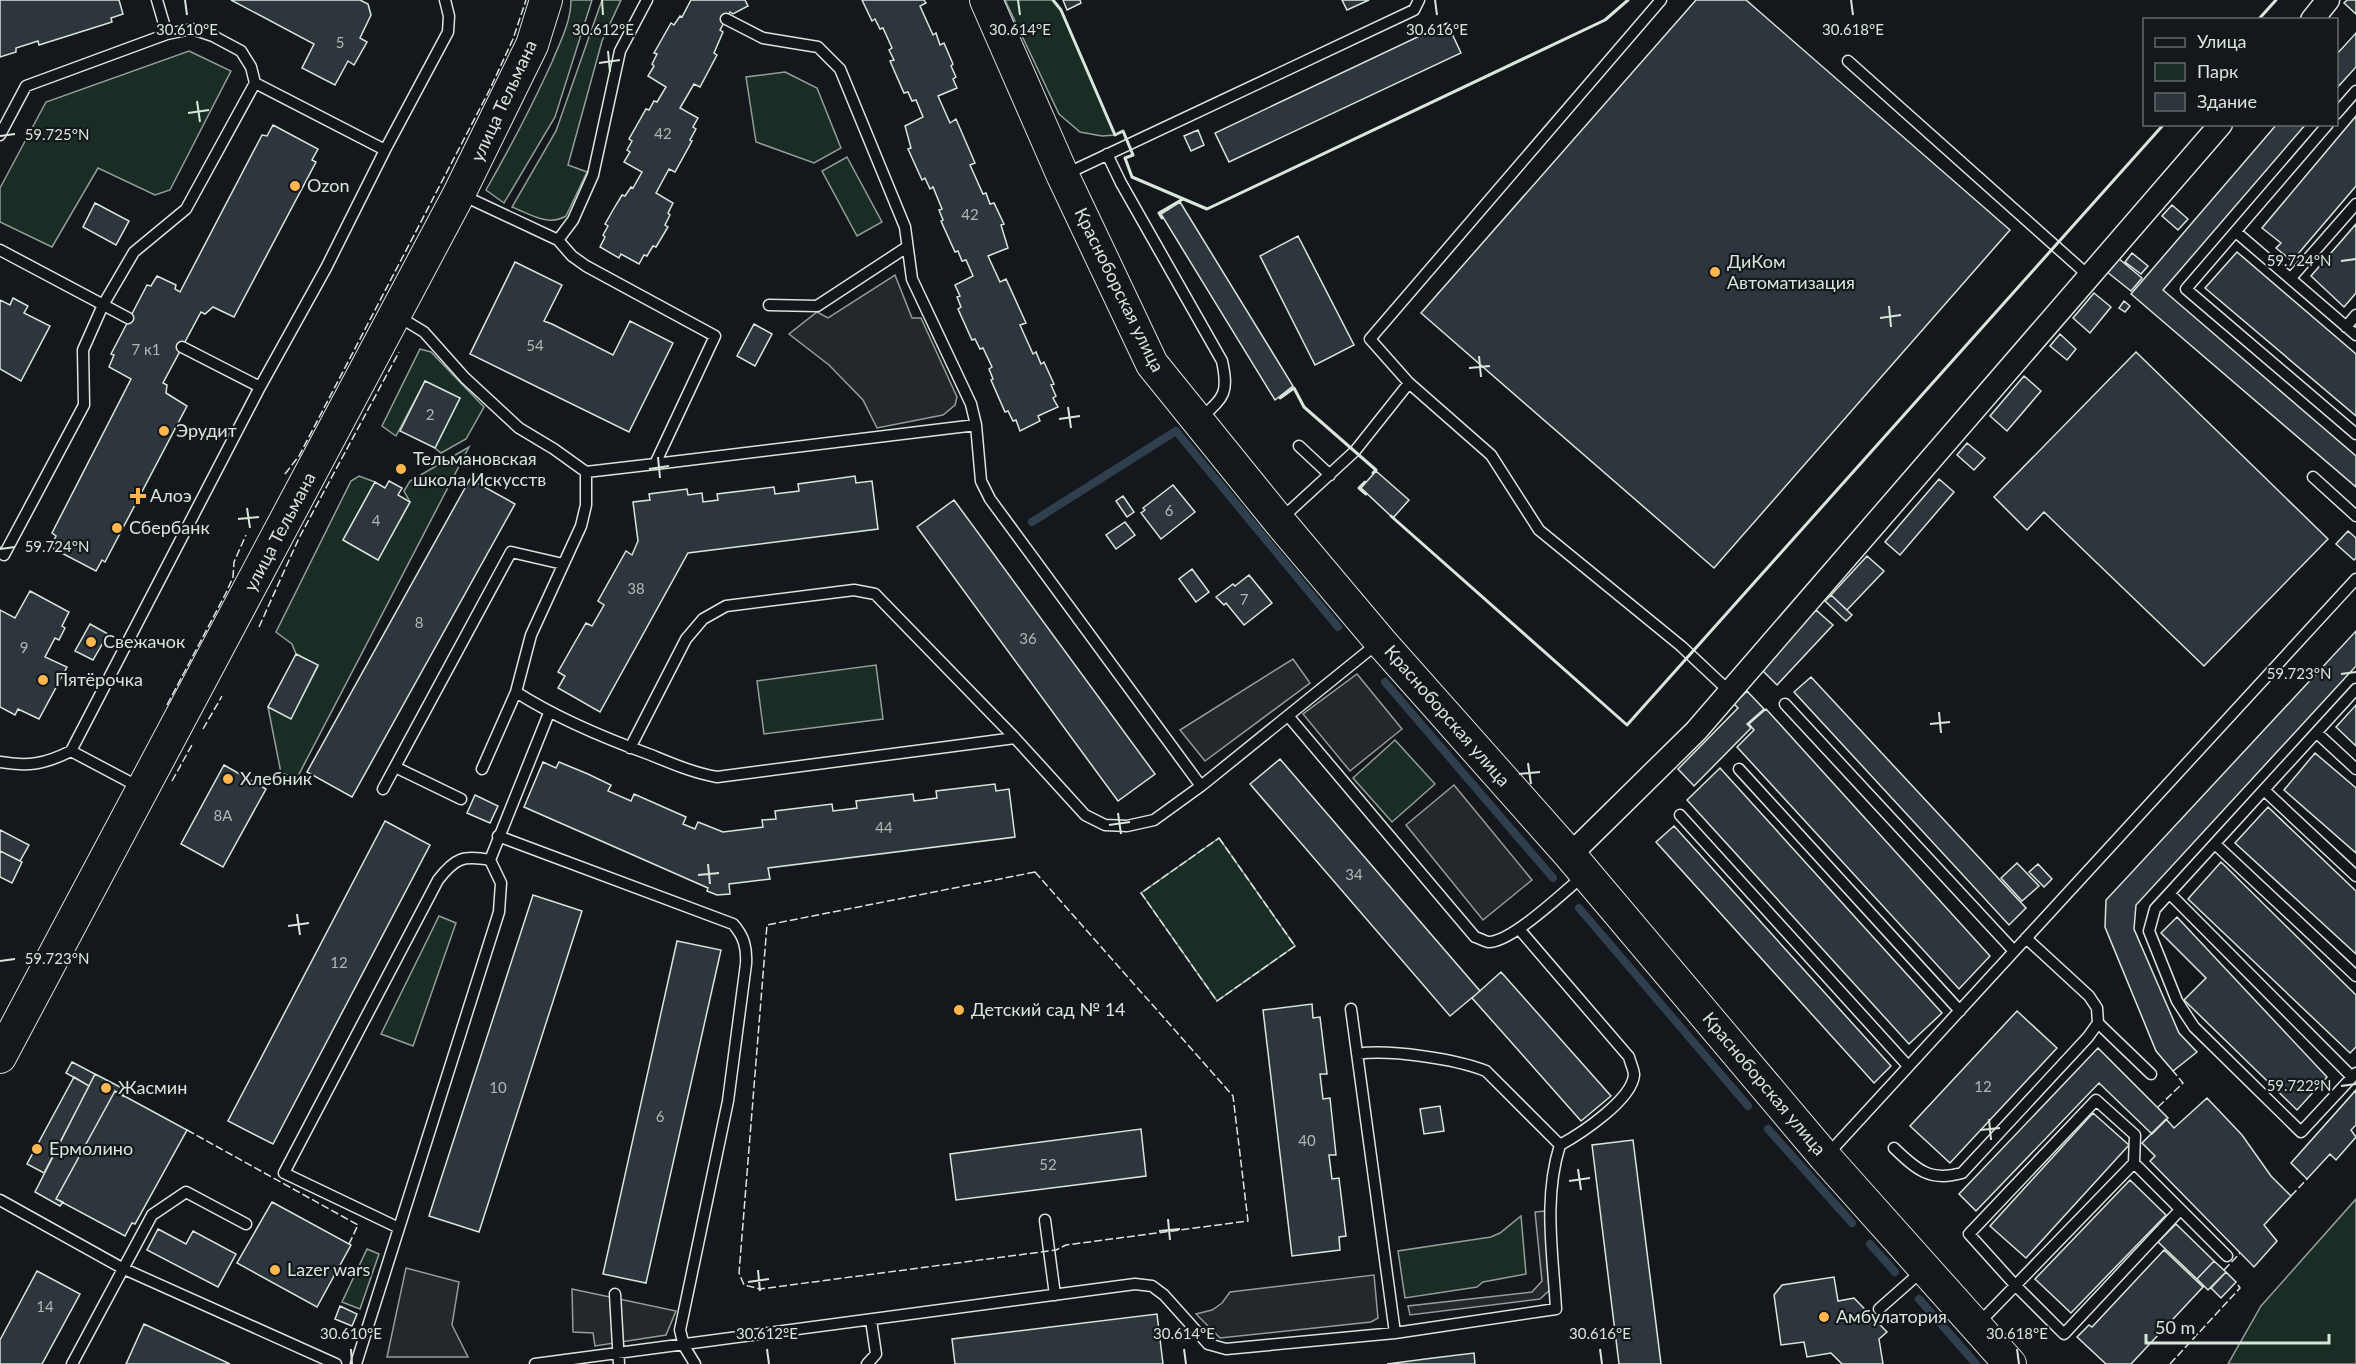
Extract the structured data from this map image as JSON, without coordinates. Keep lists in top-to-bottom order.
{
  "streets": {
    "street": ["улица Тельмана", "Красноборская улица"]
  },
  "places": {
    "other": [
      "Ozon",
      "ДиКом Автоматизация",
      "Эрудит",
      "Тельмановская школа Искусств",
      "Сбербанк",
      "Свежачок",
      "Пятёрочка",
      "Хлебник",
      "Детский сад № 14",
      "Жасмин",
      "Ермолино",
      "Lazer wars",
      "Амбулатория"
    ],
    "health": ["Алоэ"]
  },
  "house_numbers": [
    "5",
    "42",
    "42",
    "54",
    "7 к1",
    "2",
    "6",
    "4",
    "38",
    "7",
    "8",
    "36",
    "9",
    "8А",
    "44",
    "34",
    "12",
    "12",
    "10",
    "6",
    "40",
    "52",
    "14"
  ],
  "legend": ["Улица", "Парк", "Здание"],
  "scale_bar": "50 m",
  "coordinates": [
    "30.610°E",
    "30.612°E",
    "30.614°E",
    "30.616°E",
    "30.618°E",
    "59.725°N",
    "59.724°N",
    "59.723°N",
    "59.722°N"
  ]
}
